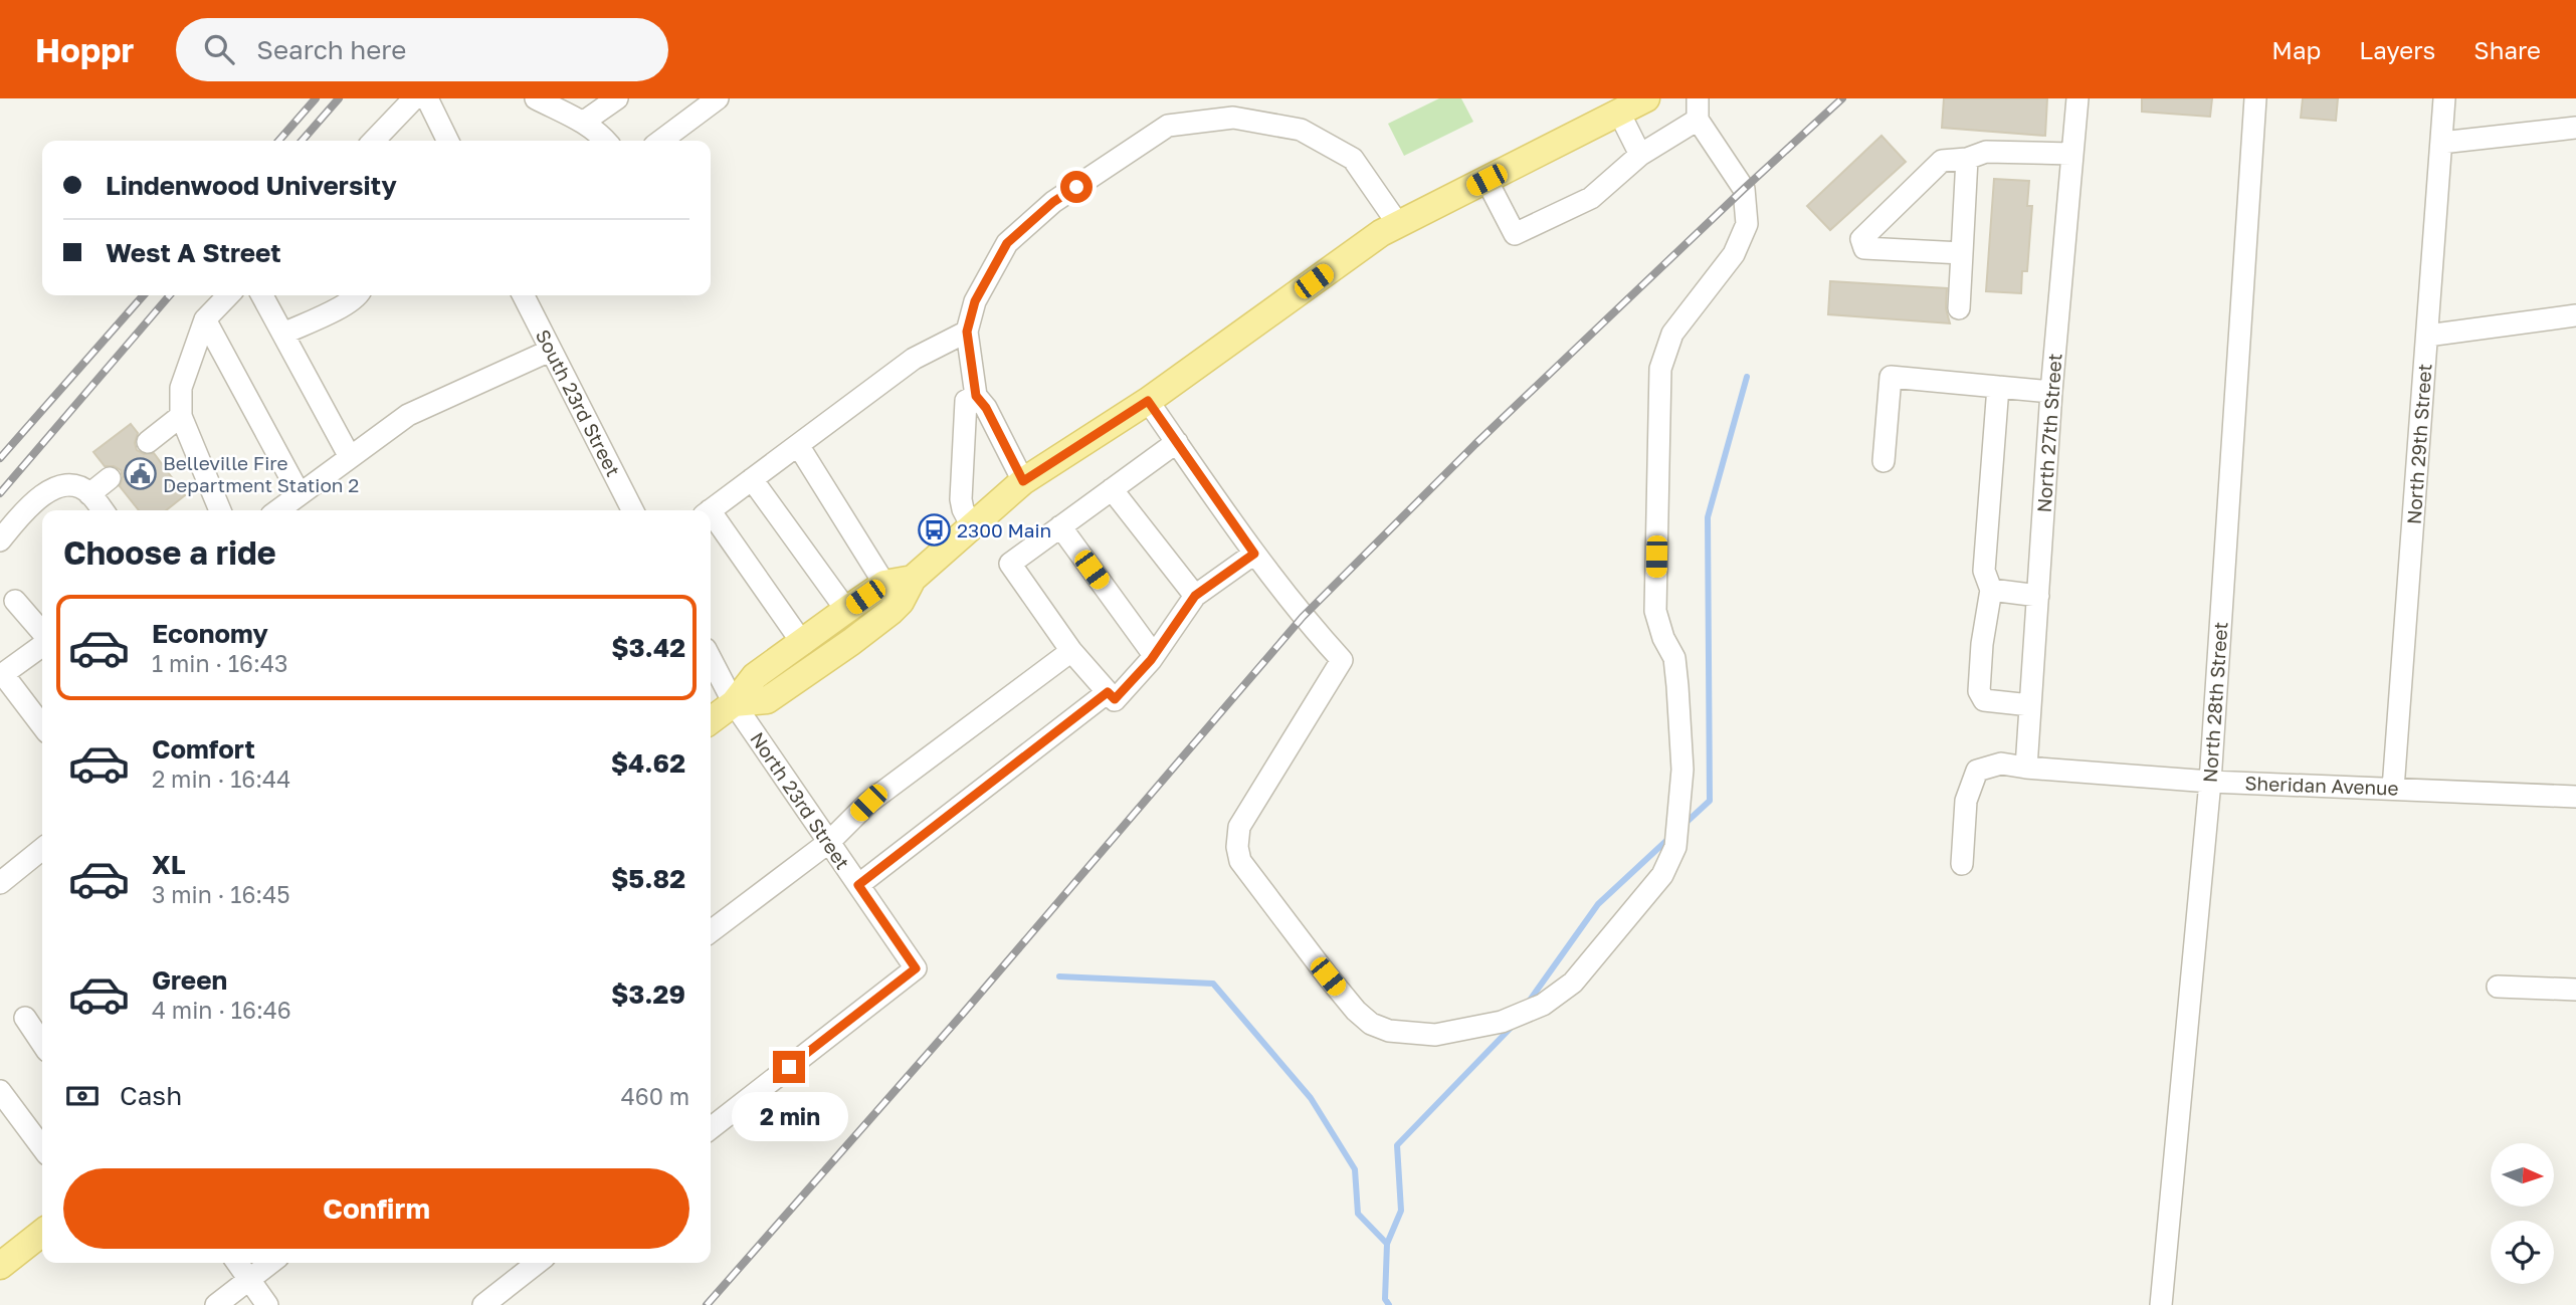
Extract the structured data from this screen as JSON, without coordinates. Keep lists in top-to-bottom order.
{
  "streets": {
    "street": [
      "South 23rd Street",
      "North 27th Street",
      "North 29th Street",
      "North 28th Street",
      "Sheridan Avenue",
      "North 23rd Street"
    ]
  },
  "crossings": [
    ["North 27th Street", "Sheridan Avenue"],
    ["North 29th Street", "Sheridan Avenue"],
    ["North 28th Street", "Sheridan Avenue"]
  ],
  "places": {
    "public building": ["Belleville Fire Department Station 2"],
    "bus stop": ["2300 Main"]
  },
  "north": "right",
  "page": {
    "header": "Hoppr",
    "search": "Search here",
    "nav": ["Map", "Layers", "Share"],
    "banner": ["Lindenwood University", "West A Street"],
    "heading": "Choose a ride",
    "list": [
      {
        "name": "Economy",
        "note": "1 min · 16:43",
        "value": "$3.42"
      },
      {
        "name": "Comfort",
        "note": "2 min · 16:44",
        "value": "$4.62"
      },
      {
        "name": "XL",
        "note": "3 min · 16:45",
        "value": "$5.82"
      },
      {
        "name": "Green",
        "note": "4 min · 16:46",
        "value": "$3.29"
      }
    ],
    "pay": ["Cash", "460 m"],
    "bubble": "2 min",
    "buttons": "Confirm"
  }
}
